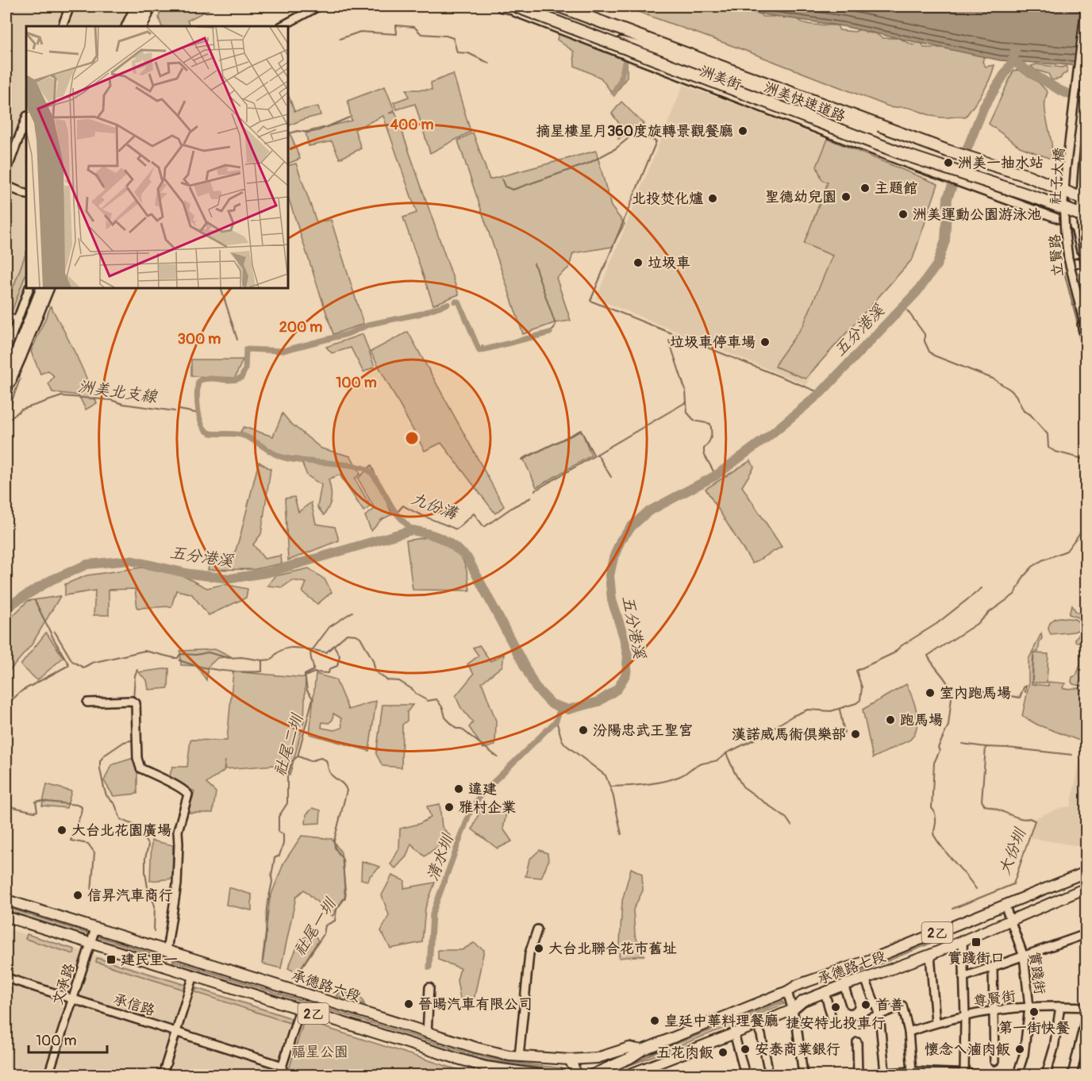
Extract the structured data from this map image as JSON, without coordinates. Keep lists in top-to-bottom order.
{
  "streets": {
    "highway": ["洲美快速道路"],
    "main road": ["2乙", "承德路七段", "承德路六段"],
    "street": [
      "洲美街",
      "社子大橋",
      "立賢路",
      "實踐街",
      "文承路",
      "尊賢街",
      "承信路"
    ]
  },
  "crossings": [
    ["洲美街", "立賢路"],
    ["社子大橋", "立賢路"],
    ["2乙", "文承路"],
    ["承德路七段", "實踐街"],
    ["承德路七段", "承德路六段"],
    ["實踐街", "尊賢街"],
    ["文承路", "承德路六段"],
    ["文承路", "承信路"]
  ],
  "water": [
    "五分港溪",
    "洲美北支線",
    "九份溝",
    "社尾二圳",
    "大份圳",
    "清水圳",
    "社尾一圳"
  ],
  "parks": ["福星公園"],
  "places": {
    "other": [
      "摘星樓星月360度旋轉景觀餐廳",
      "洲美一抽水站",
      "主題館",
      "聖德幼兒園",
      "北投焚化爐",
      "洲美運動公園游泳池",
      "垃圾車",
      "垃圾車停車場",
      "室內跑馬場",
      "跑馬場",
      "汾陽忠武王聖宮",
      "漢諾威馬術俱樂部",
      "違建",
      "雅村企業",
      "大台北花園廣場",
      "信昇汽車商行",
      "大台北聯合花市舊址",
      "晉暘汽車有限公司",
      "首善",
      "捷安特北投車行",
      "第一街快餐",
      "皇廷中華料理餐廳",
      "安泰商業銀行",
      "懷念ㄟ滷肉飯",
      "五花肉飯"
    ],
    "transit": ["實踐街口", "建民里一"]
  },
  "scale_bar": "100 m",
  "rings": [
    "400 m",
    "200 m",
    "300 m",
    "100 m"
  ]
}
